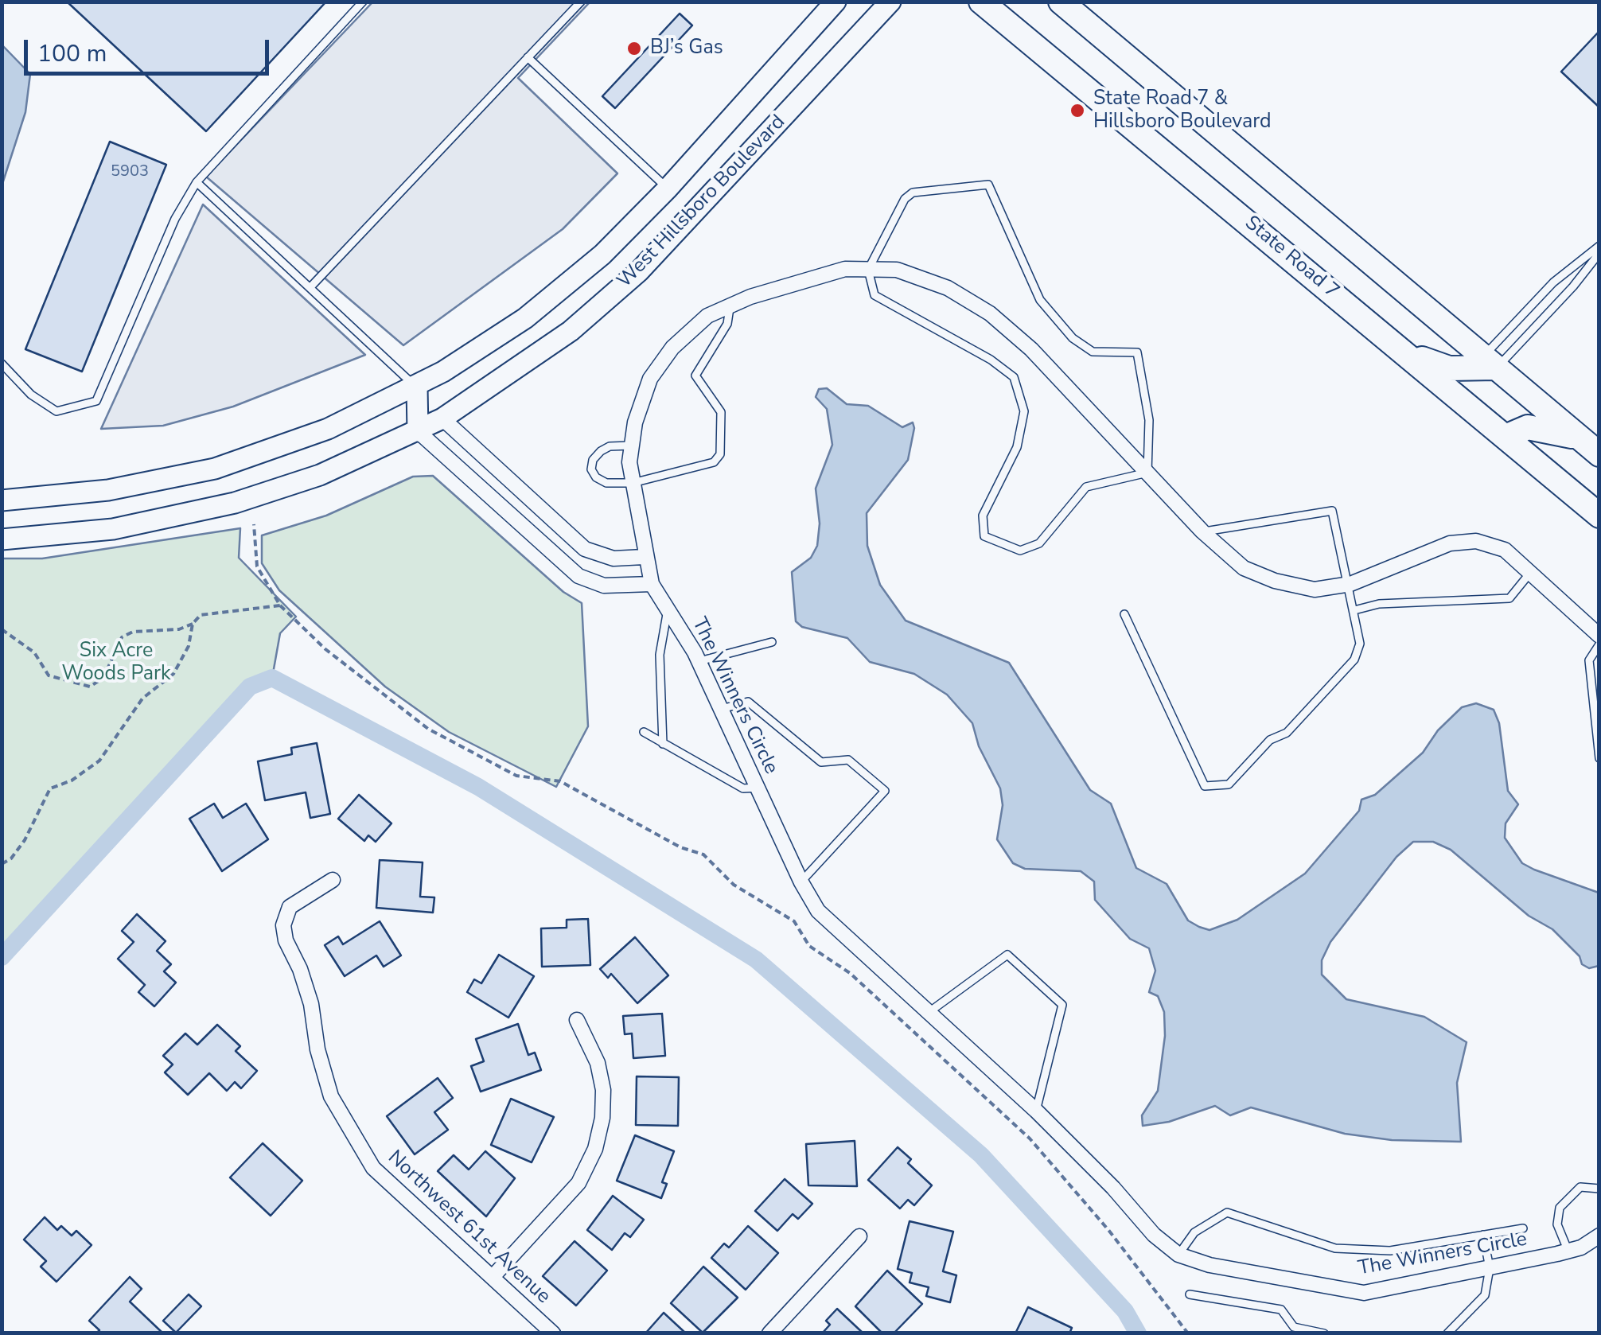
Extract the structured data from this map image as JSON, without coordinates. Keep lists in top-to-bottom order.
{
  "streets": {
    "main road": ["State Road 7"],
    "street": ["West Hillsboro Boulevard", "The Winners Circle", "Northwest 61st Avenue"]
  },
  "parks": ["Six Acre Woods Park"],
  "places": ["BJ’s Gas", "State Road 7 & Hillsboro Boulevard"],
  "house_numbers": ["5903"],
  "scale_bar": "100 m"
}
